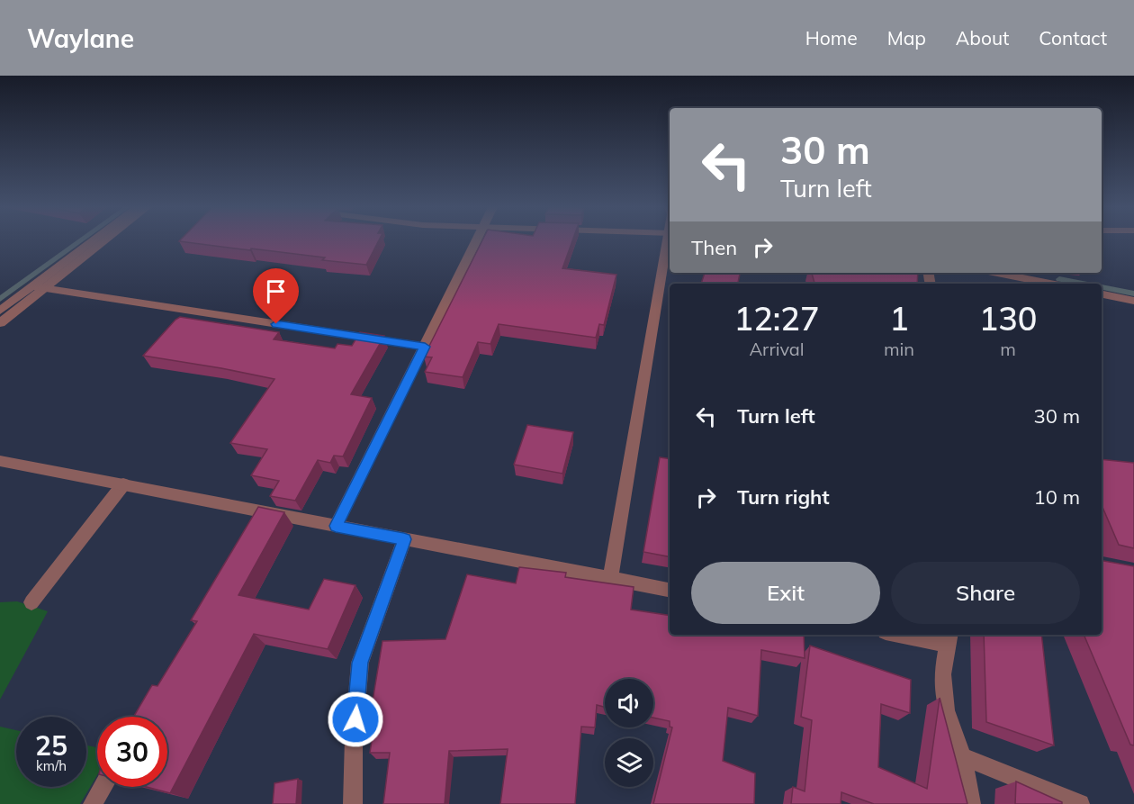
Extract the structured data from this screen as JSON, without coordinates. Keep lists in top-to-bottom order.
{
  "page": {
    "header": "Waylane",
    "nav": [
      "Home",
      "Map",
      "About",
      "Contact"
    ],
    "turn": ["30 m", "Turn left"],
    "then": "Then",
    "eta": [
      "12:27",
      "Arrival",
      "1",
      "min",
      "130",
      "m"
    ],
    "list": [
      {
        "name": "Turn left",
        "value": "30 m"
      },
      {
        "name": "Turn right",
        "value": "10 m"
      }
    ],
    "buttons": ["Exit", "Share"],
    "speed": "25 km/h",
    "limit": "30"
  }
}
